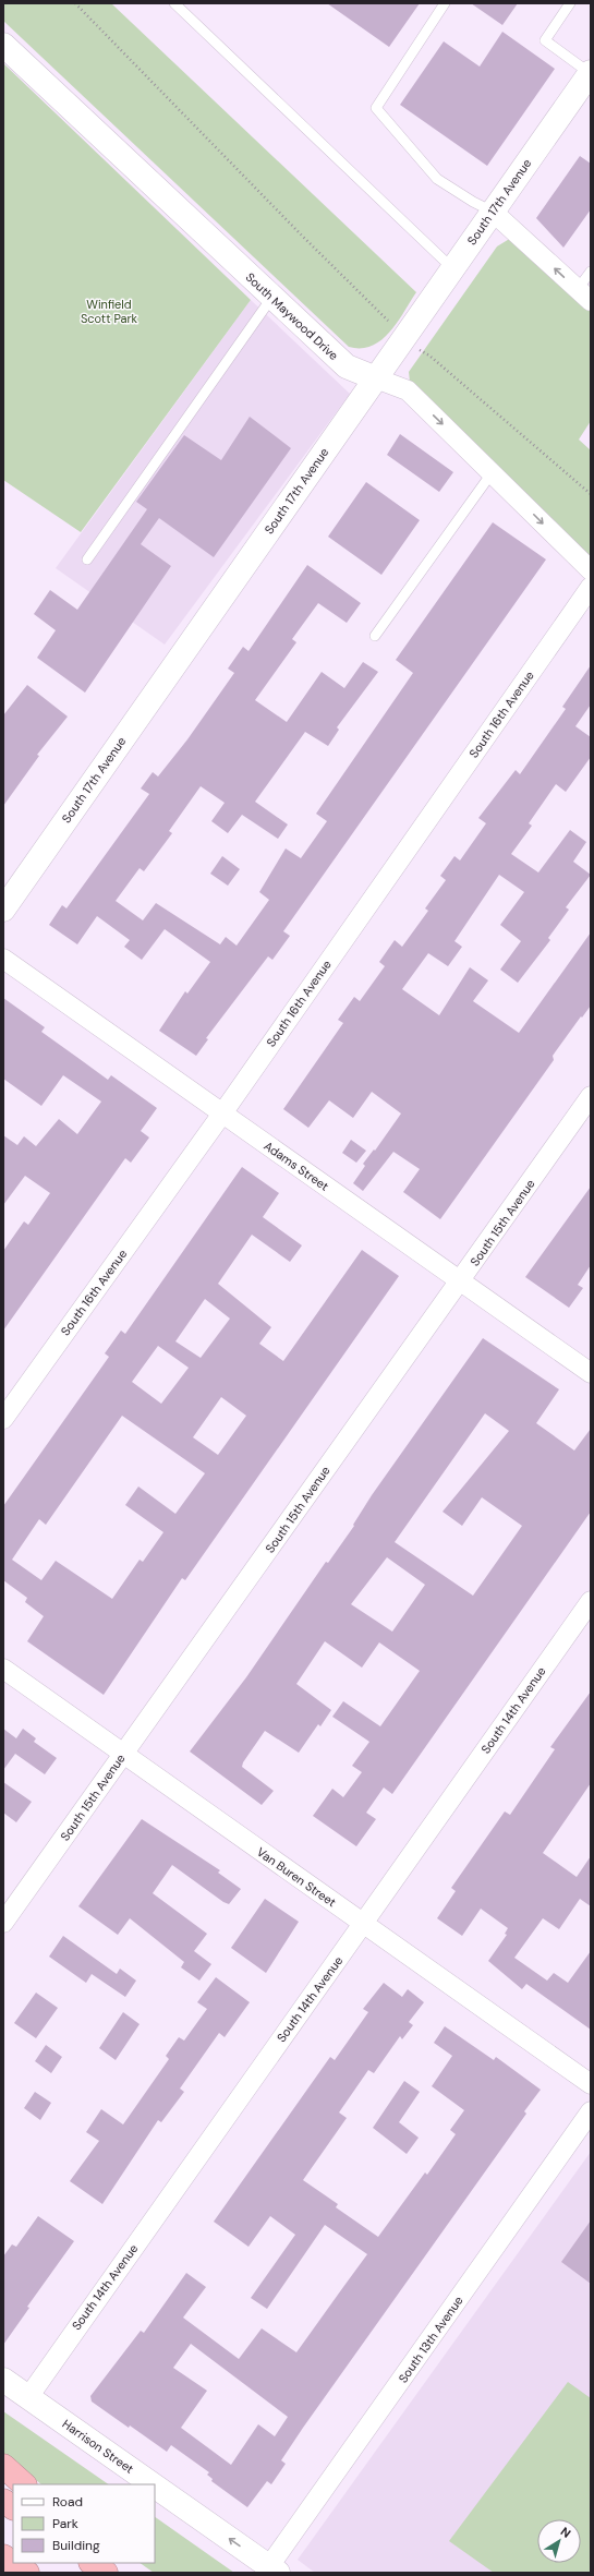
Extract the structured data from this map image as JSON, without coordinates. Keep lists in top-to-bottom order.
{
  "streets": {
    "street": [
      "South 17th Avenue",
      "South Maywood Drive",
      "South 16th Avenue",
      "Adams Street",
      "South 15th Avenue",
      "South 14th Avenue",
      "Van Buren Street",
      "South 13th Avenue",
      "Harrison Street"
    ]
  },
  "crossings": [
    ["South 17th Avenue", "South Maywood Drive"],
    ["South 16th Avenue", "Adams Street"],
    ["Adams Street", "South 15th Avenue"],
    ["South 15th Avenue", "Van Buren Street"],
    ["South 14th Avenue", "Van Buren Street"],
    ["South 14th Avenue", "Harrison Street"],
    ["South 13th Avenue", "Harrison Street"]
  ],
  "one_way": ["South Maywood Drive", "Harrison Street"],
  "parks": ["Winfield Scott Park"],
  "legend": ["Road", "Park", "Building"],
  "north": "top right"
}
